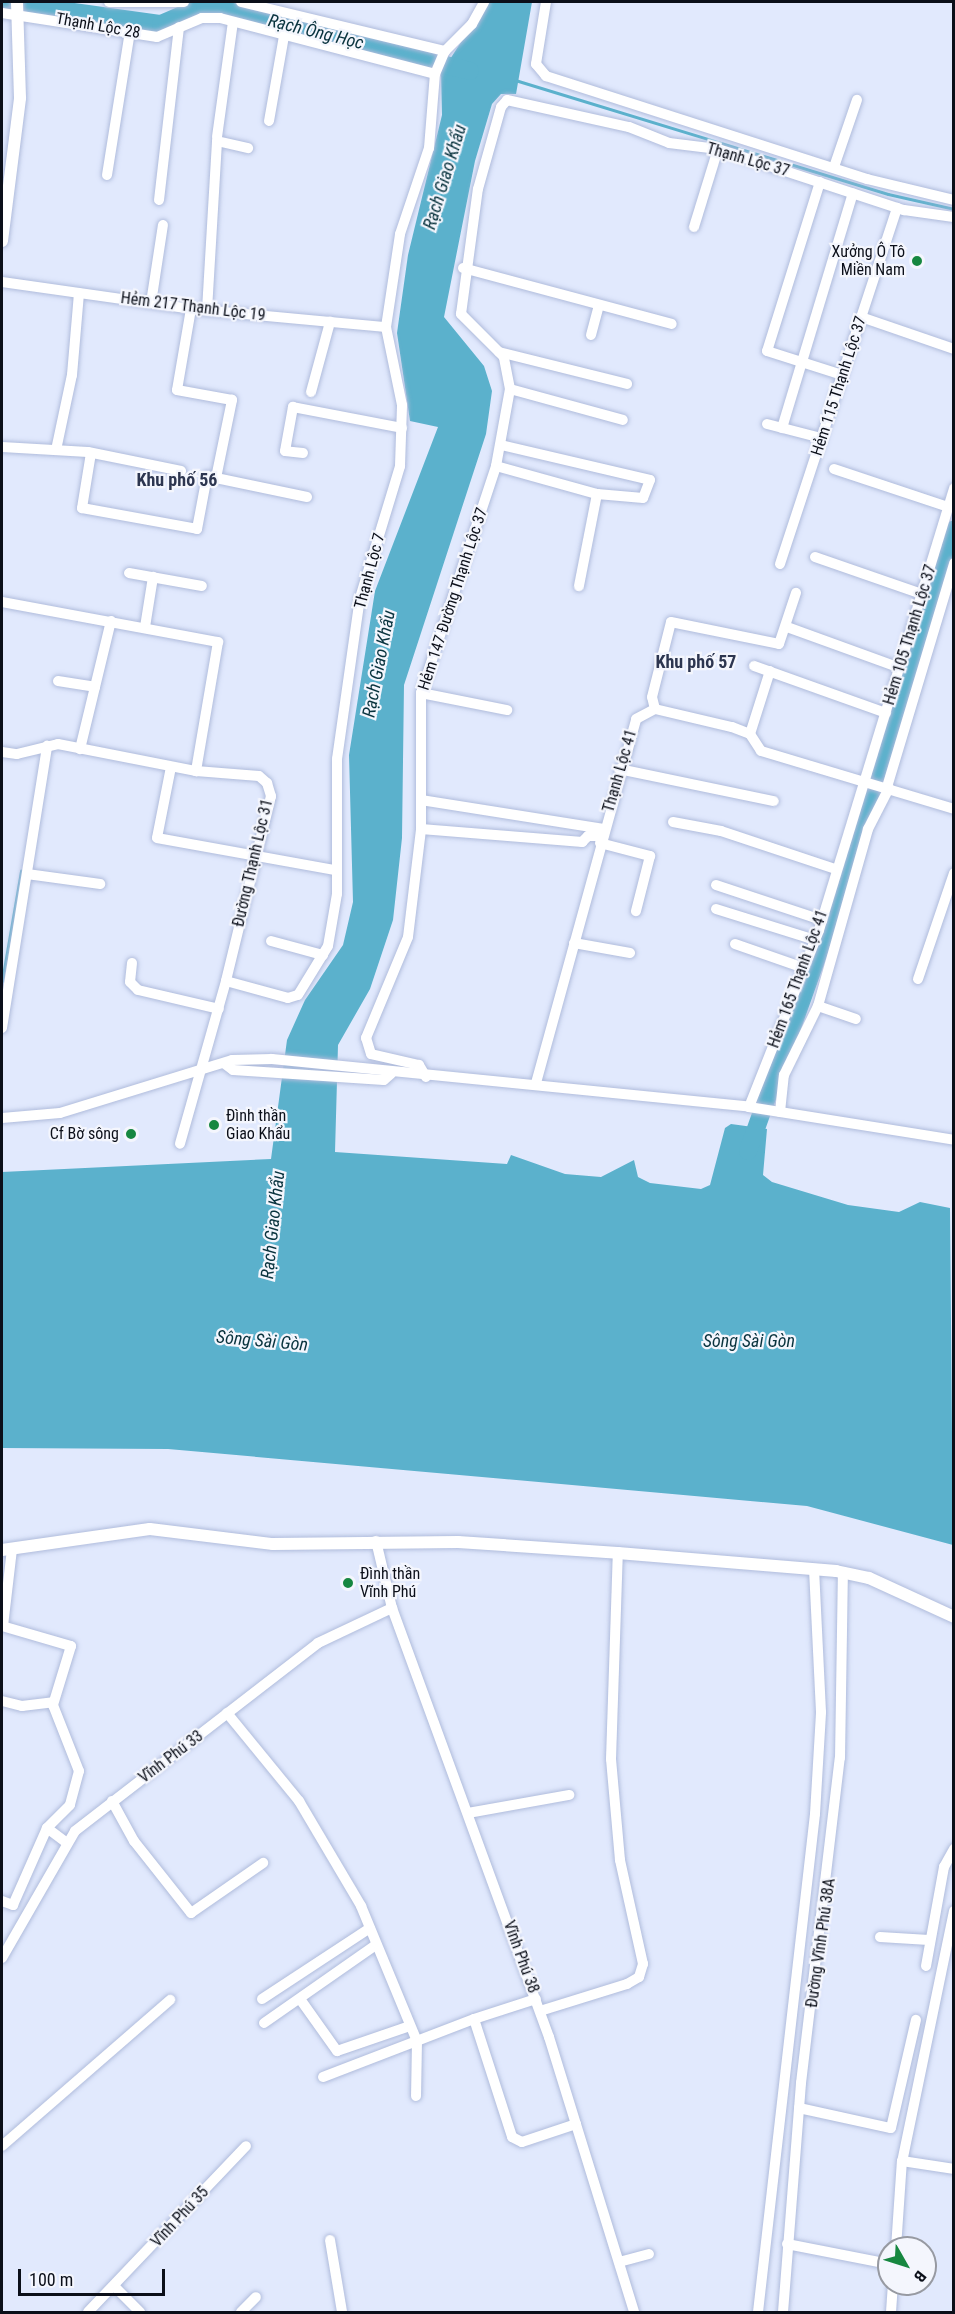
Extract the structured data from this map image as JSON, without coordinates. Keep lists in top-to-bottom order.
{
  "streets": {
    "street": [
      "Thạnh Lộc 28",
      "Thạnh Lộc 37",
      "Hẻm 217 Thạnh Lộc 19",
      "Hẻm 115 Thạnh Lộc 37",
      "Thạnh Lộc 7",
      "Hẻm 147 Đường Thạnh Lộc 37",
      "Hẻm 105 Thạnh Lộc 37",
      "Thạnh Lộc 41",
      "Đường Thạnh Lộc 31",
      "Hẻm 165 Thạnh Lộc 41",
      "Vĩnh Phú 33",
      "Đường Vĩnh Phú 38A",
      "Vĩnh Phú 38",
      "Vĩnh Phú 35"
    ]
  },
  "crossings": [
    ["Thạnh Lộc 28", "Thạnh Lộc 7"],
    ["Thạnh Lộc 37", "Hẻm 115 Thạnh Lộc 37"],
    ["Thạnh Lộc 37", "Hẻm 147 Đường Thạnh Lộc 37"],
    ["Hẻm 217 Thạnh Lộc 19", "Thạnh Lộc 7"],
    ["Thạnh Lộc 7", "Đường Thạnh Lộc 31"],
    ["Hẻm 105 Thạnh Lộc 37", "Hẻm 165 Thạnh Lộc 41"],
    ["Vĩnh Phú 33", "Vĩnh Phú 38"]
  ],
  "districts": ["Khu phố 56", "Khu phố 57"],
  "water": ["Rạch Ông Học", "Rạch Giao Khẩu", "Sông Sài Gòn"],
  "places": [
    "Xưởng Ô Tô Miền Nam",
    "Đình thần Giao Khẩu",
    "Cf Bờ sông",
    "Đình thần Vĩnh Phú"
  ],
  "scale_bar": "100 m",
  "north": "bottom right"
}
